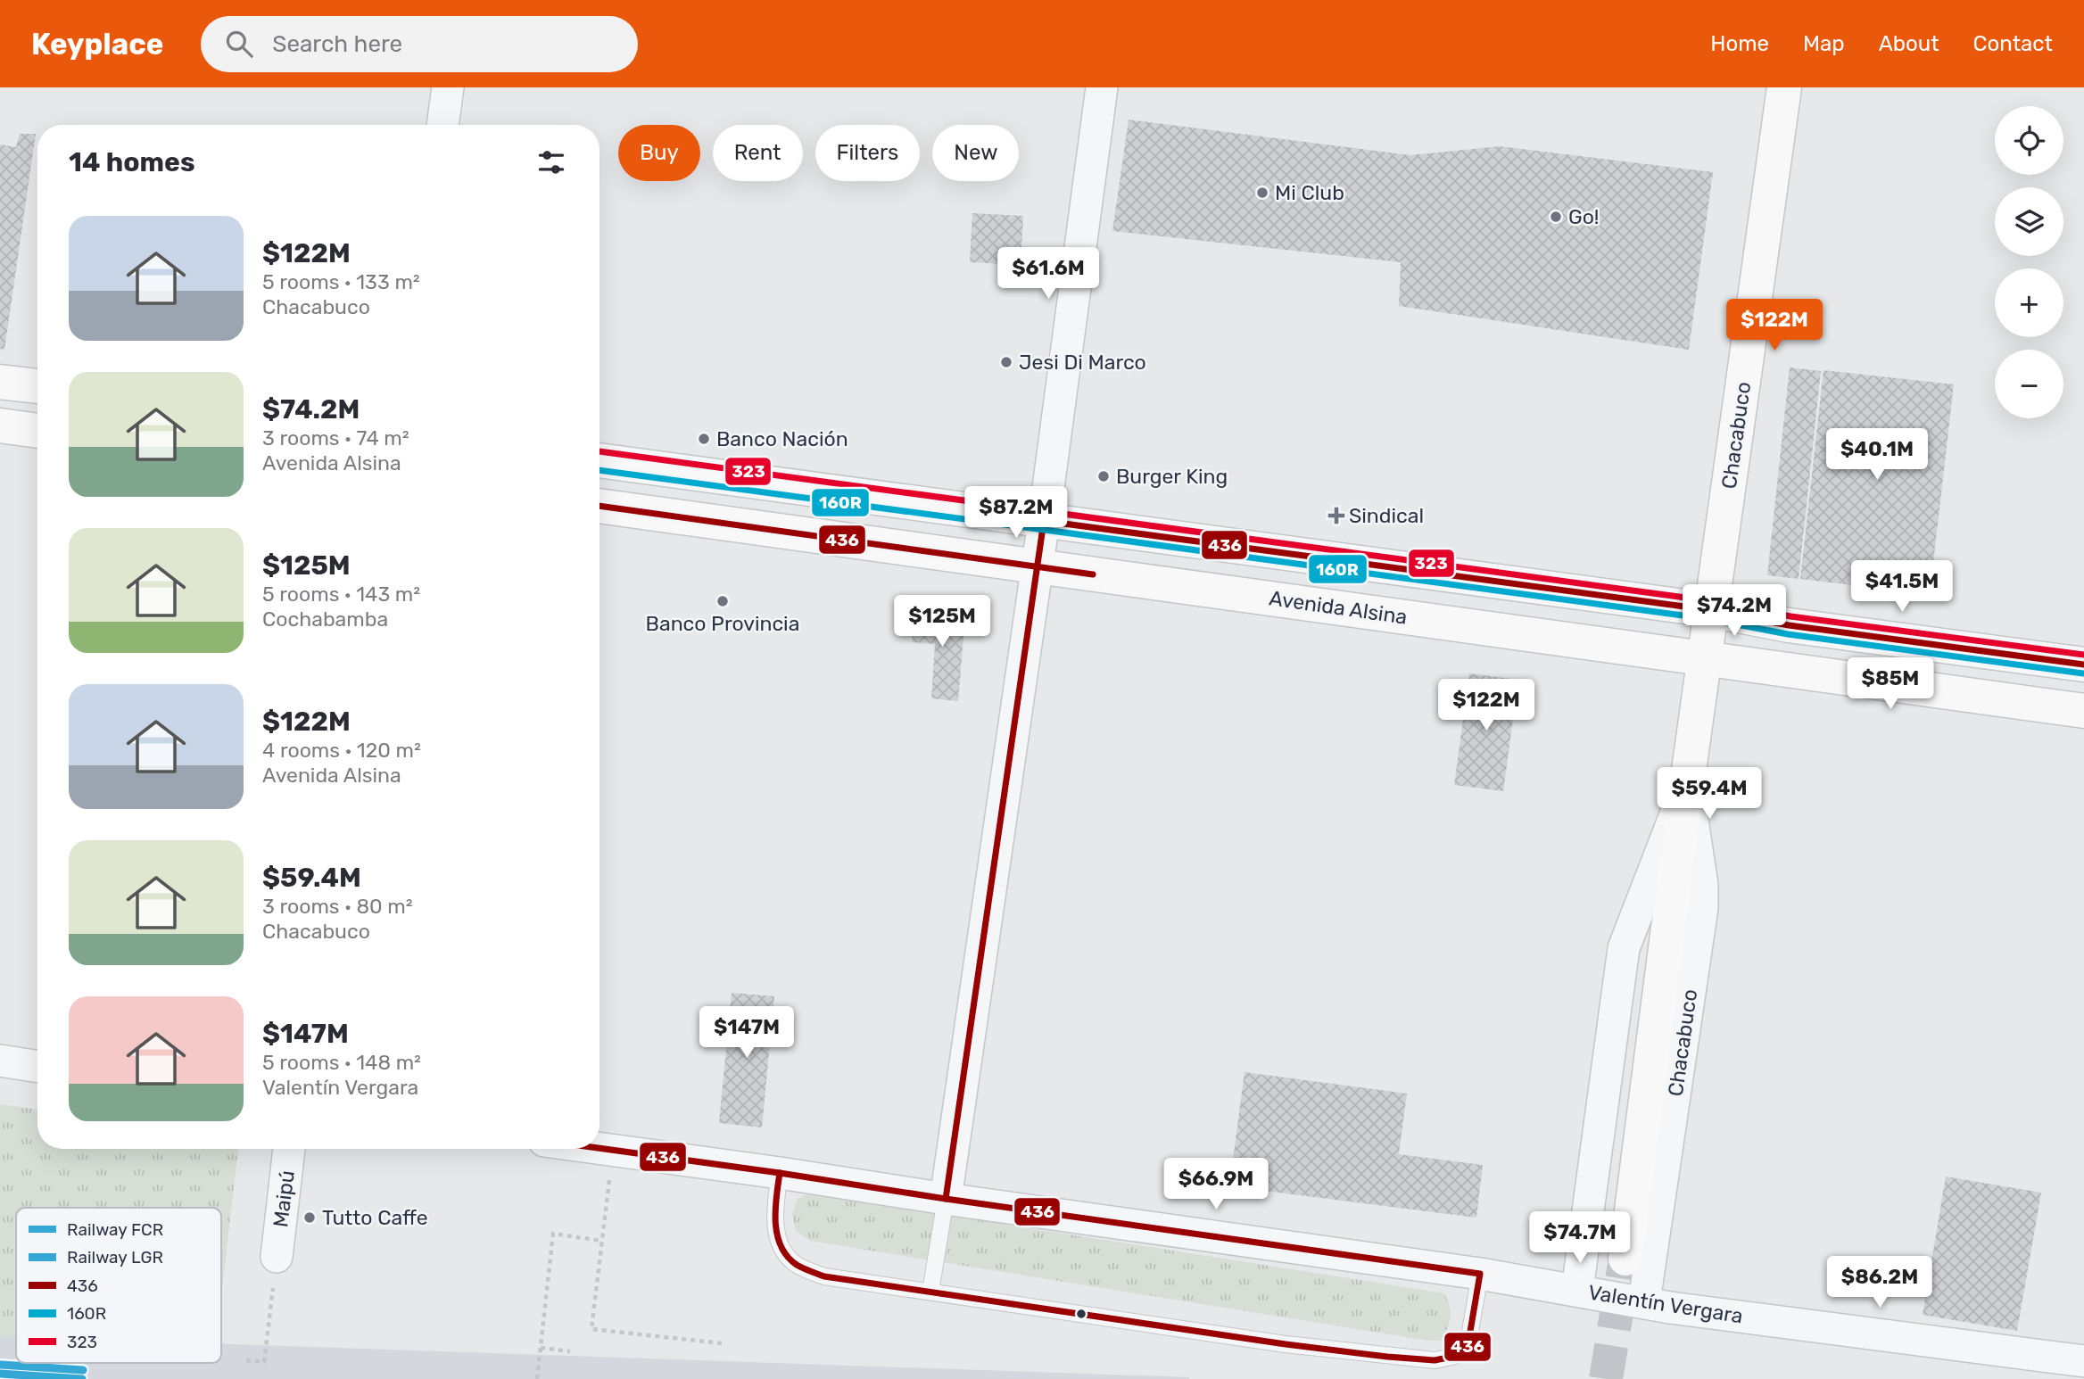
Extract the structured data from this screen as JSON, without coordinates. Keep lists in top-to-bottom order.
{
  "streets": {
    "main road": ["Chacabuco", "Avenida Alsina"],
    "street": ["Maipú", "Valentín Vergara"]
  },
  "crossings": [
    ["Chacabuco", "Avenida Alsina"],
    ["Chacabuco", "Valentín Vergara"]
  ],
  "places": {
    "other": [
      "Mi Club",
      "Go!",
      "Jesi Di Marco",
      "Banco Nación",
      "Burger King",
      "Banco Provincia",
      "Tutto Caffe"
    ],
    "health": ["Sindical"]
  },
  "lines": [
    "transit line 323",
    "transit line 160R",
    "transit line 436",
    "rail line LGR",
    "rail line FCR"
  ],
  "legend": [
    "Railway FCR",
    "Railway LGR",
    "436",
    "160R",
    "323"
  ],
  "page": {
    "header": "Keyplace",
    "search": "Search here",
    "nav": [
      "Home",
      "Map",
      "About",
      "Contact"
    ],
    "map_buttons": ["+", "−"],
    "chip": [
      "Buy",
      "Rent",
      "Filters",
      "New"
    ],
    "heading": "14 homes",
    "list": [
      {
        "name": "$122M",
        "note": "5 rooms · 133 m² · Chacabuco"
      },
      {
        "name": "$74.2M",
        "note": "3 rooms · 74 m² · Avenida Alsina"
      },
      {
        "name": "$125M",
        "note": "5 rooms · 143 m² · Cochabamba"
      },
      {
        "name": "$122M",
        "note": "4 rooms · 120 m² · Avenida Alsina"
      },
      {
        "name": "$59.4M",
        "note": "3 rooms · 80 m² · Chacabuco"
      },
      {
        "name": "$147M",
        "note": "5 rooms · 148 m² · Valentín Vergara"
      }
    ],
    "price": [
      "$61.6M",
      "$122M",
      "$40.1M",
      "$87.2M",
      "$41.5M",
      "$74.2M",
      "$125M",
      "$85M",
      "$122M",
      "$59.4M",
      "$147M",
      "$66.9M",
      "$74.7M",
      "$86.2M"
    ]
  }
}
